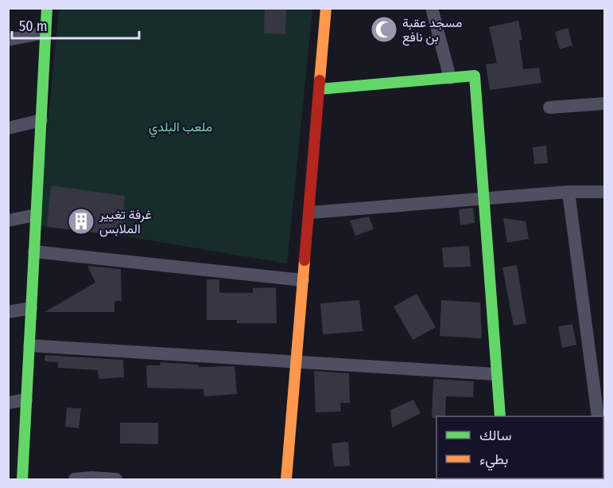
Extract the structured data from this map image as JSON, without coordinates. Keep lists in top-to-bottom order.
{
  "parks": ["ملعب البلدي"],
  "places": {
    "mosque": ["مسجد عقبة بن نافع"],
    "building": ["غرفة تغيير الملابس"]
  },
  "legend": ["سالك", "بطيء"],
  "scale_bar": "50 m"
}
